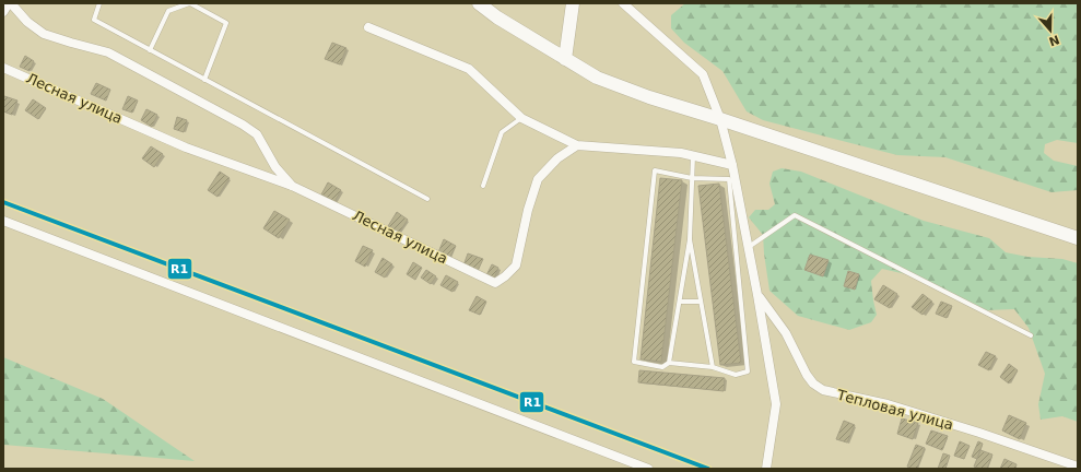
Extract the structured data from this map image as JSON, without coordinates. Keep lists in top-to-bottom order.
{
  "streets": {
    "street": ["Лесная улица", "Тепловая улица"]
  },
  "lines": ["transit line R1"],
  "north": "bottom"
}
